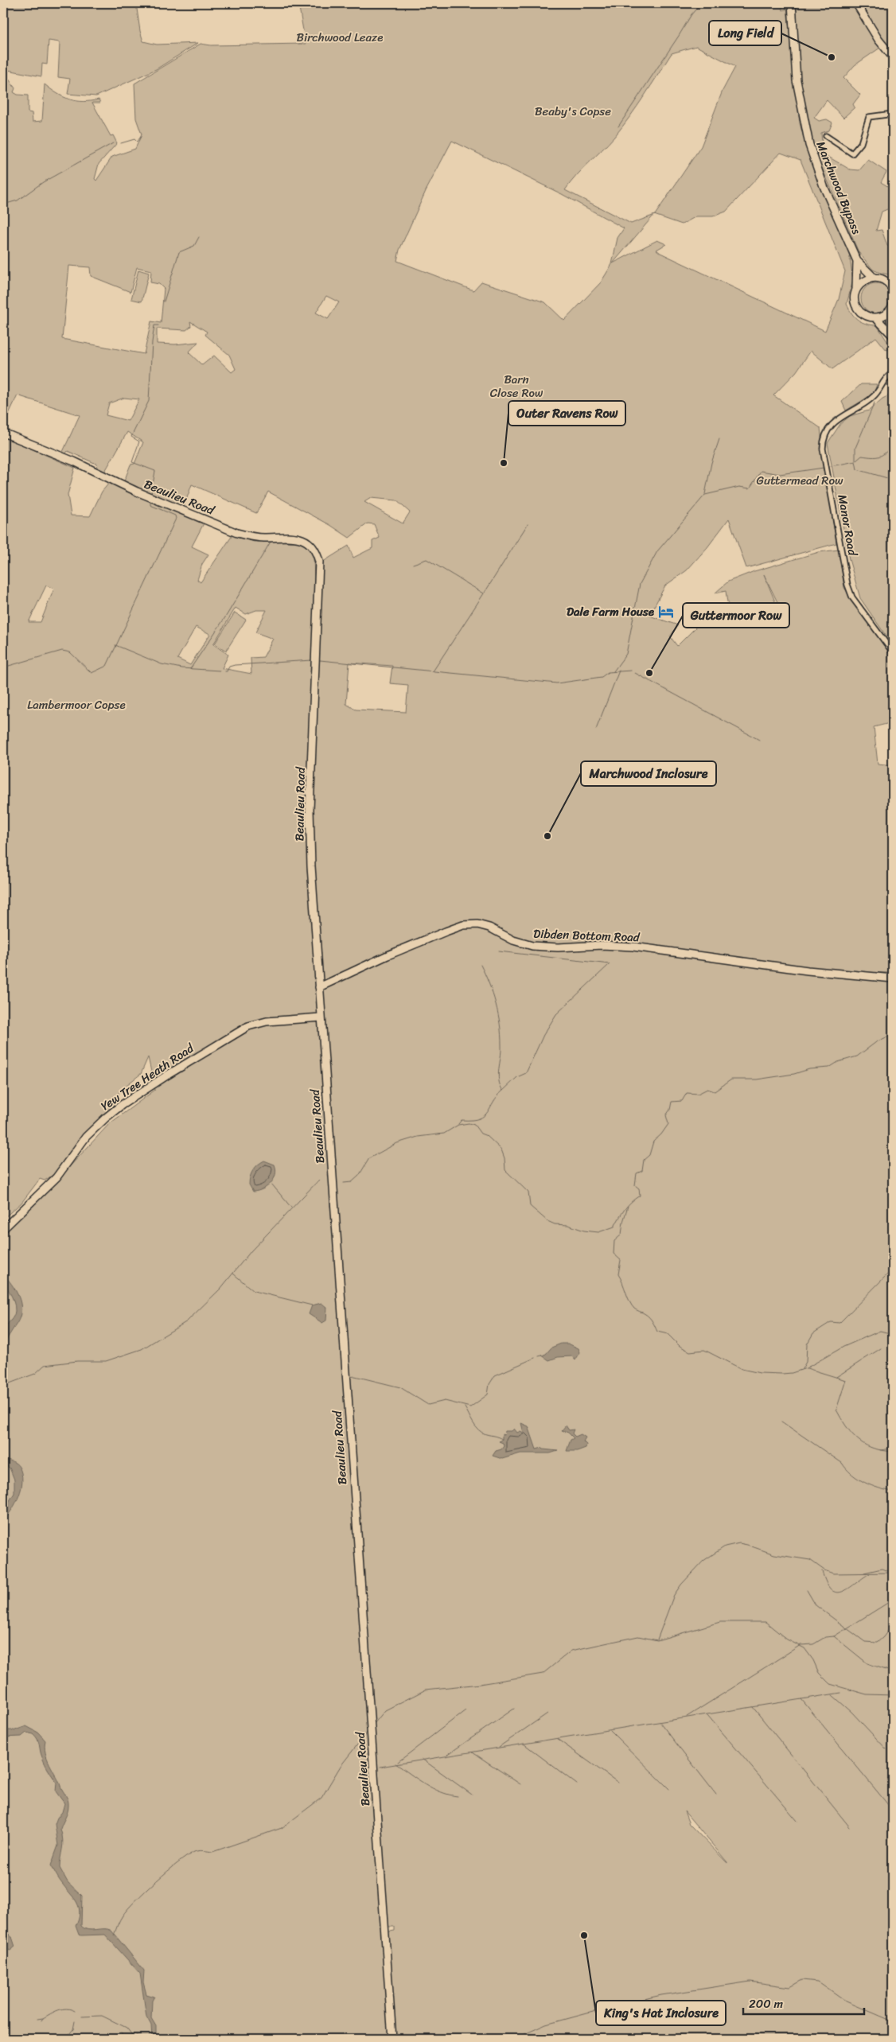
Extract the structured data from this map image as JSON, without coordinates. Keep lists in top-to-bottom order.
{
  "streets": {
    "street": [
      "Marchwood Bypass",
      "Beaulieu Road",
      "Manor Road",
      "Dibden Bottom Road",
      "Yew Tree Heath Road"
    ]
  },
  "crossings": [
    ["Beaulieu Road", "Dibden Bottom Road"],
    ["Beaulieu Road", "Yew Tree Heath Road"]
  ],
  "parks": [
    "Birchwood Leaze",
    "Beaby's Copse",
    "Barn Close Row",
    "Guttermead Row",
    "Lambermoor Copse"
  ],
  "places": {
    "other": [
      "Long Field",
      "Outer Ravens Row",
      "Guttermoor Row",
      "Marchwood Inclosure",
      "King's Hat Inclosure"
    ],
    "hotel": ["Dale Farm House"]
  },
  "scale_bar": "200 m"
}
